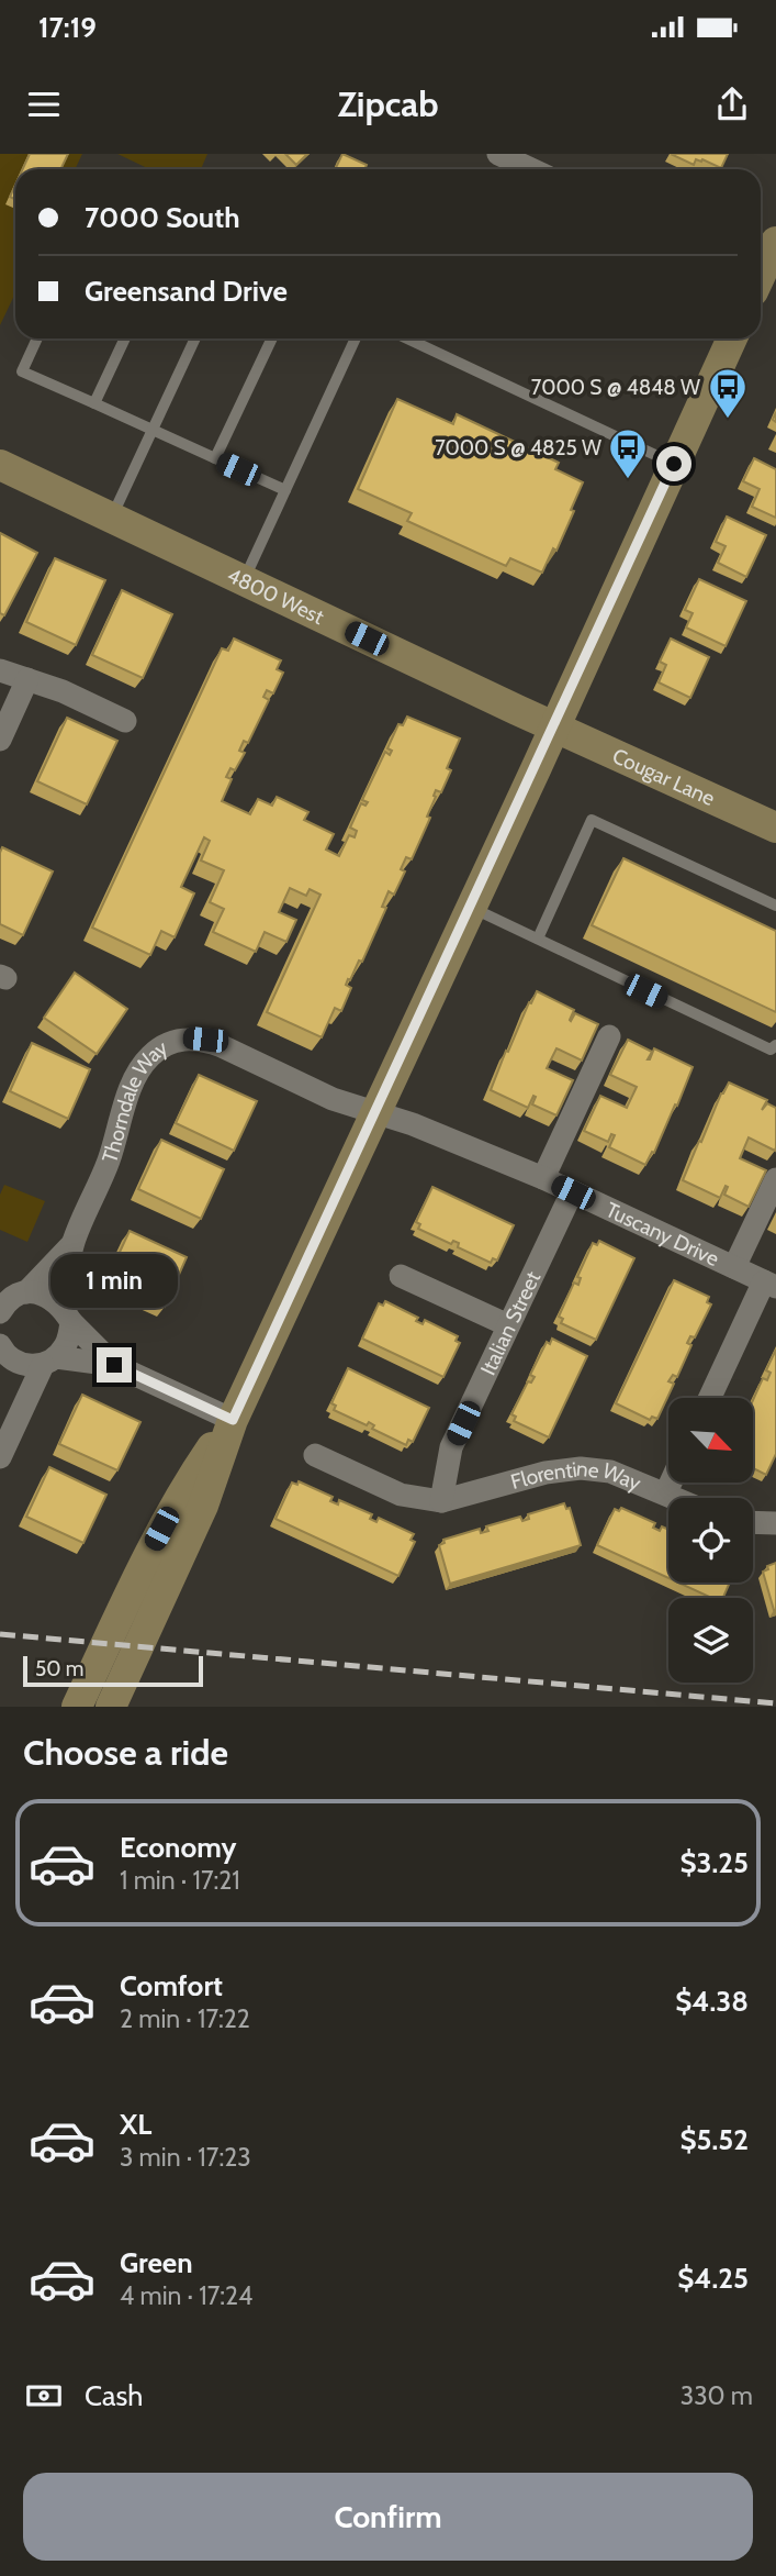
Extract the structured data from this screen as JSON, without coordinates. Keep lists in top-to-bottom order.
{
  "streets": {
    "street": [
      "4800 West",
      "Cougar Lane",
      "Thorndale Way",
      "Tuscany Drive",
      "Italian Street",
      "Florentine Way"
    ]
  },
  "crossings": [
    ["4800 West", "Cougar Lane"],
    ["Thorndale Way", "Tuscany Drive"],
    ["Tuscany Drive", "Italian Street"],
    ["Italian Street", "Florentine Way"]
  ],
  "places": {
    "bus stop": ["7000 S @ 4848 W", "7000 S @ 4825 W"]
  },
  "scale_bar": "50 m",
  "north": "bottom right",
  "page": {
    "status": "17:19",
    "header": "Zipcab",
    "banner": ["7000 South", "Greensand Drive"],
    "bubble": "1 min",
    "scale": "50 m",
    "heading": "Choose a ride",
    "list": [
      {
        "name": "Economy",
        "note": "1 min · 17:21",
        "value": "$3.25"
      },
      {
        "name": "Comfort",
        "note": "2 min · 17:22",
        "value": "$4.38"
      },
      {
        "name": "XL",
        "note": "3 min · 17:23",
        "value": "$5.52"
      },
      {
        "name": "Green",
        "note": "4 min · 17:24",
        "value": "$4.25"
      }
    ],
    "pay": ["Cash", "330 m"],
    "buttons": "Confirm"
  }
}
